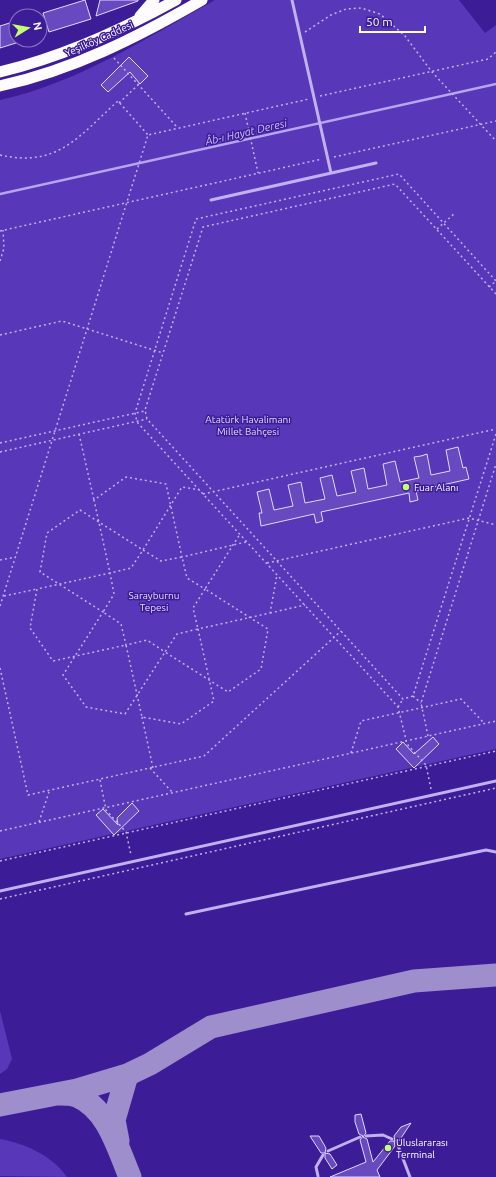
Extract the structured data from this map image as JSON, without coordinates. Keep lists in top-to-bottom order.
{
  "streets": {
    "highway": ["Yeşilköy Caddesi"]
  },
  "water": ["Âb-ı Hayat Deresi"],
  "parks": ["Atatürk Havalimanı Millet Bahçesi", "Sarayburnu Tepesi"],
  "places": ["Fuar Alanı", "Uluslararası Terminal"],
  "scale_bar": "50 m",
  "north": "right"
}
